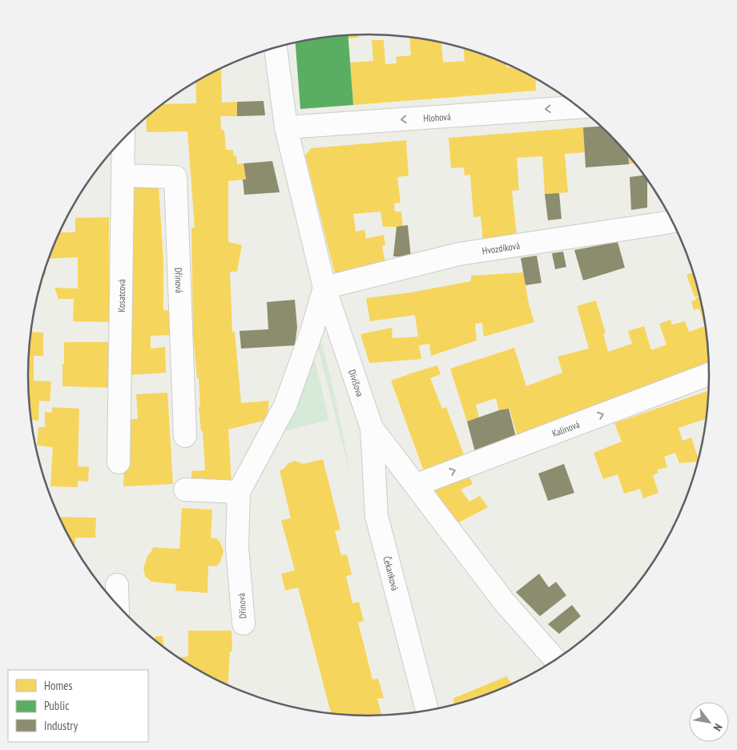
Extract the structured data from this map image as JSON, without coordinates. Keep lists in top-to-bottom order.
{
  "streets": {
    "street": [
      "Hlohová",
      "Hvozdíková",
      "Dřínová",
      "Kosatcová",
      "Divišova",
      "Kalinová",
      "Čekanková"
    ]
  },
  "crossings": [
    ["Hlohová", "Divišova"],
    ["Hvozdíková", "Dřínová"],
    ["Hvozdíková", "Divišova"],
    ["Dřínová", "Kosatcová"],
    ["Dřínová", "Divišova"],
    ["Divišova", "Kalinová"],
    ["Divišova", "Čekanková"]
  ],
  "one_way": ["Hlohová", "Kalinová"],
  "legend": ["Homes", "Public", "Industry"],
  "north": "bottom right"
}
